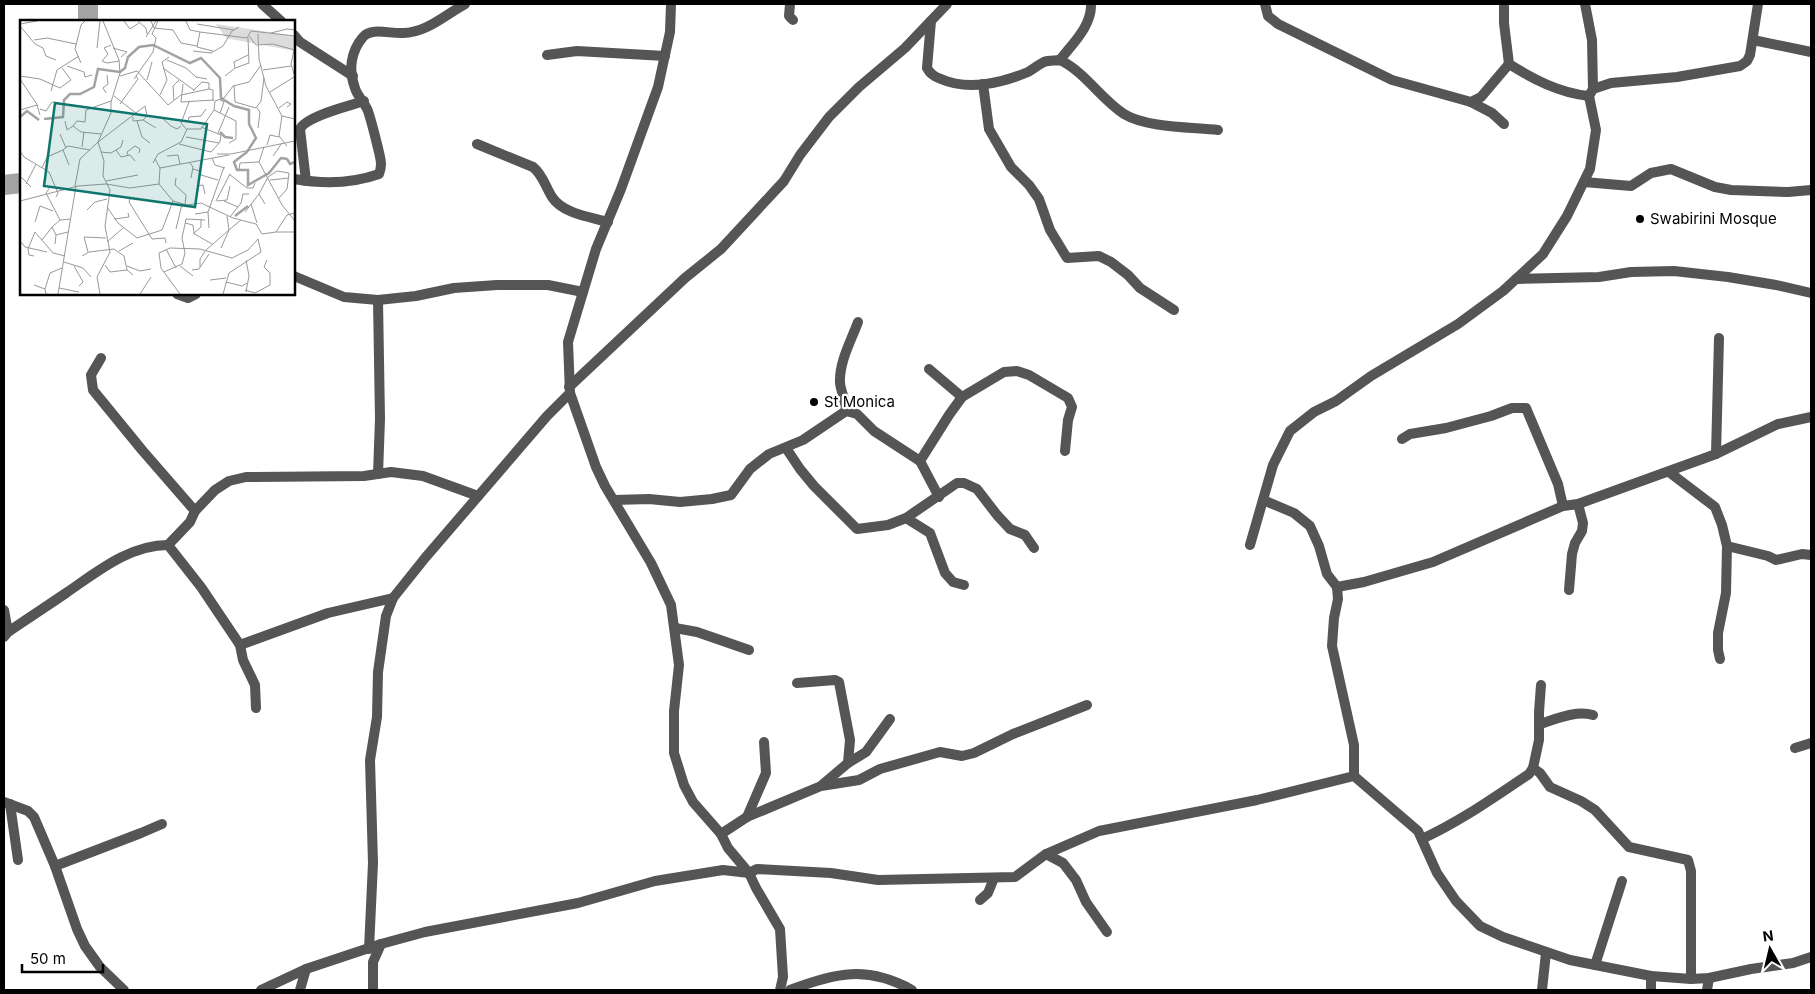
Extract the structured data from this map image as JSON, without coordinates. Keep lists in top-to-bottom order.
{
  "places": ["Swabirini Mosque", "St Monica"],
  "scale_bar": "50 m",
  "north": "top"
}
